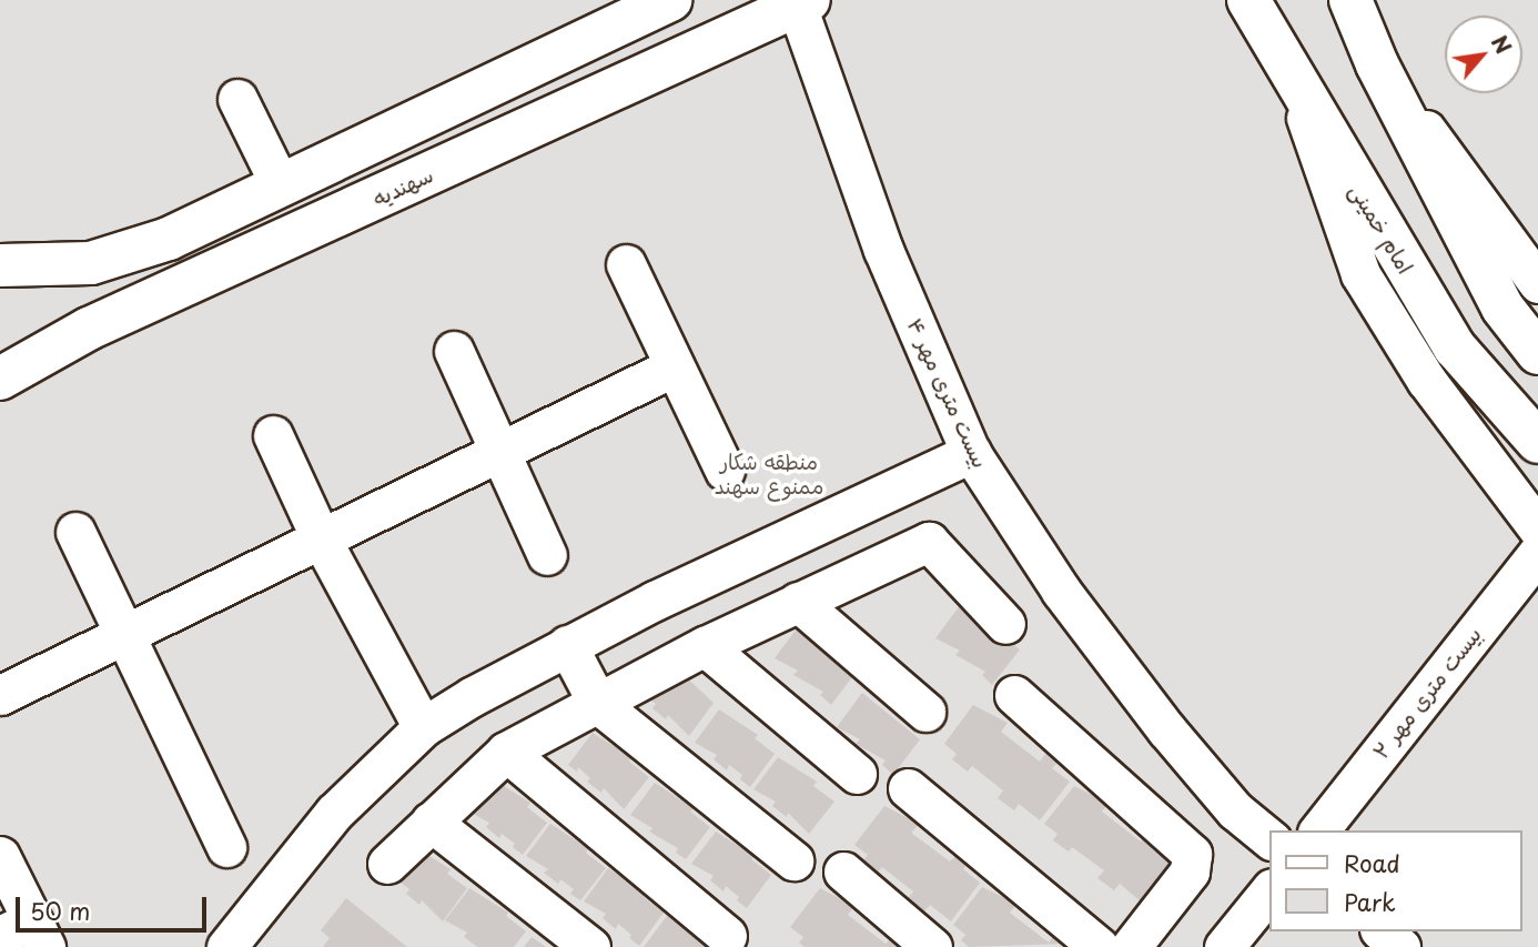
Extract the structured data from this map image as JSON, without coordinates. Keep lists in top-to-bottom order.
{
  "streets": {
    "main road": ["سهندیه", "امام خمینی"],
    "street": ["بیست متری مهر ۴", "بیست متری مهر ۲"]
  },
  "crossings": [
    ["سهندیه", "بیست متری مهر ۴"]
  ],
  "parks": ["منطقه شکار ممنوع سهند"],
  "legend": ["Road", "Park"],
  "scale_bar": "50 m",
  "north": "top right"
}
